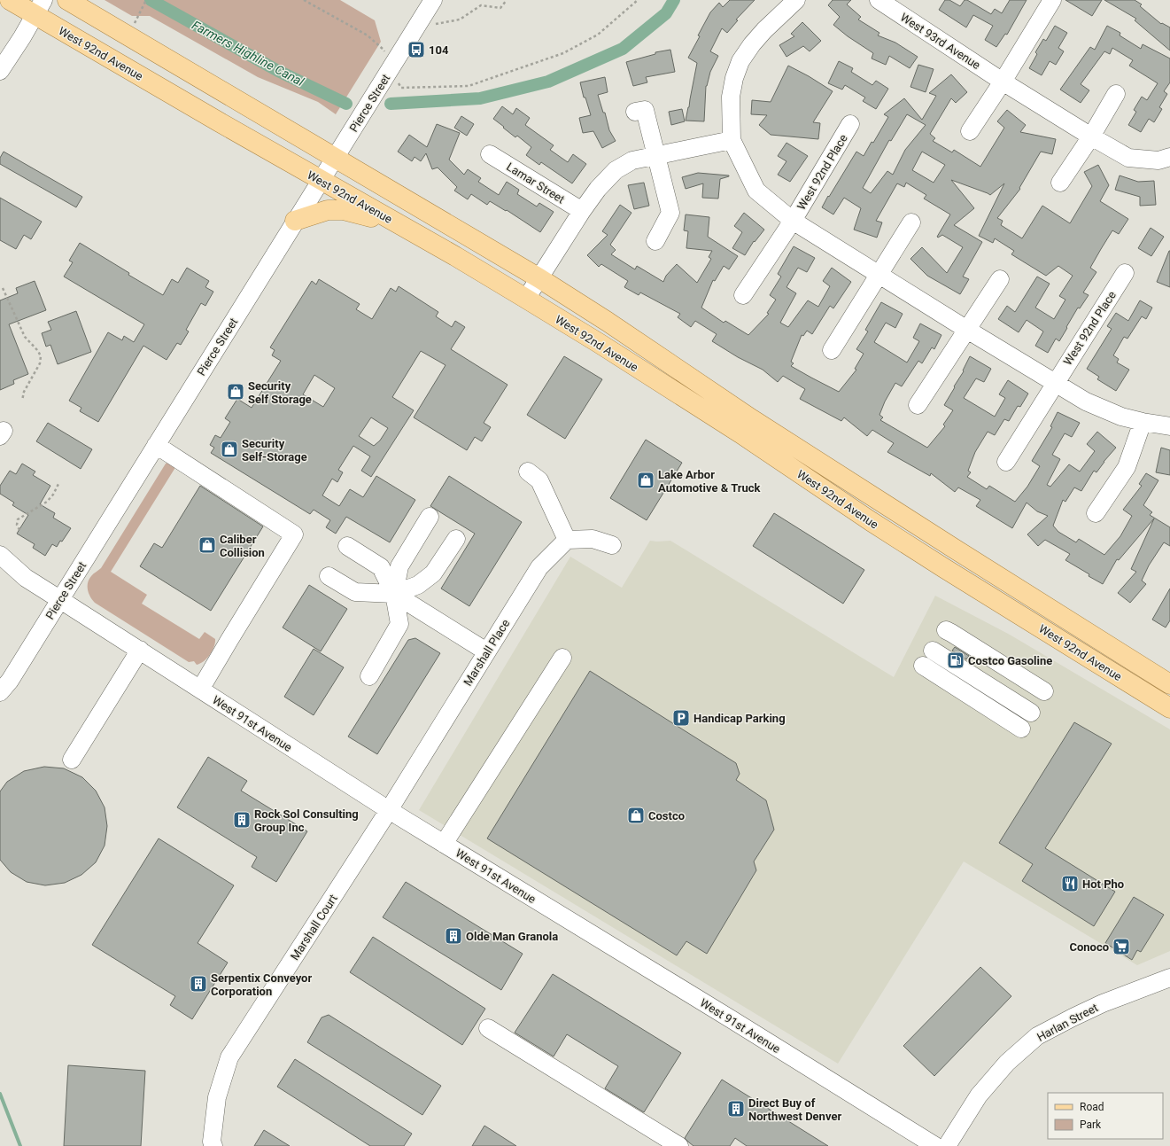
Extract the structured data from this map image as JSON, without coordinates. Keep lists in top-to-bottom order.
{
  "streets": {
    "main road": ["West 92nd Avenue"],
    "street": [
      "West 93rd Avenue",
      "Pierce Street",
      "West 92nd Place",
      "Lamar Street",
      "Marshall Place",
      "West 91st Avenue",
      "Marshall Court",
      "Harlan Street"
    ]
  },
  "crossings": [
    ["West 92nd Avenue", "Pierce Street"],
    ["Pierce Street", "West 91st Avenue"],
    ["Marshall Place", "West 91st Avenue"],
    ["Marshall Place", "Marshall Court"],
    ["West 91st Avenue", "Marshall Court"]
  ],
  "water": ["Farmers Highline Canal"],
  "places": {
    "bus stop": ["104"],
    "shop": [
      "Security Self Storage",
      "Security Self-Storage",
      "Lake Arbor Automotive & Truck",
      "Caliber Collision",
      "Costco"
    ],
    "fuel station": ["Costco Gasoline"],
    "parking": ["Handicap Parking"],
    "building": [
      "Rock Sol Consulting Group Inc",
      "Olde Man Granola",
      "Serpentix Conveyor Corporation",
      "Direct Buy of Northwest Denver"
    ],
    "restaurant": ["Hot Pho"],
    "supermarket": ["Conoco"]
  },
  "legend": ["Road", "Park"]
}
